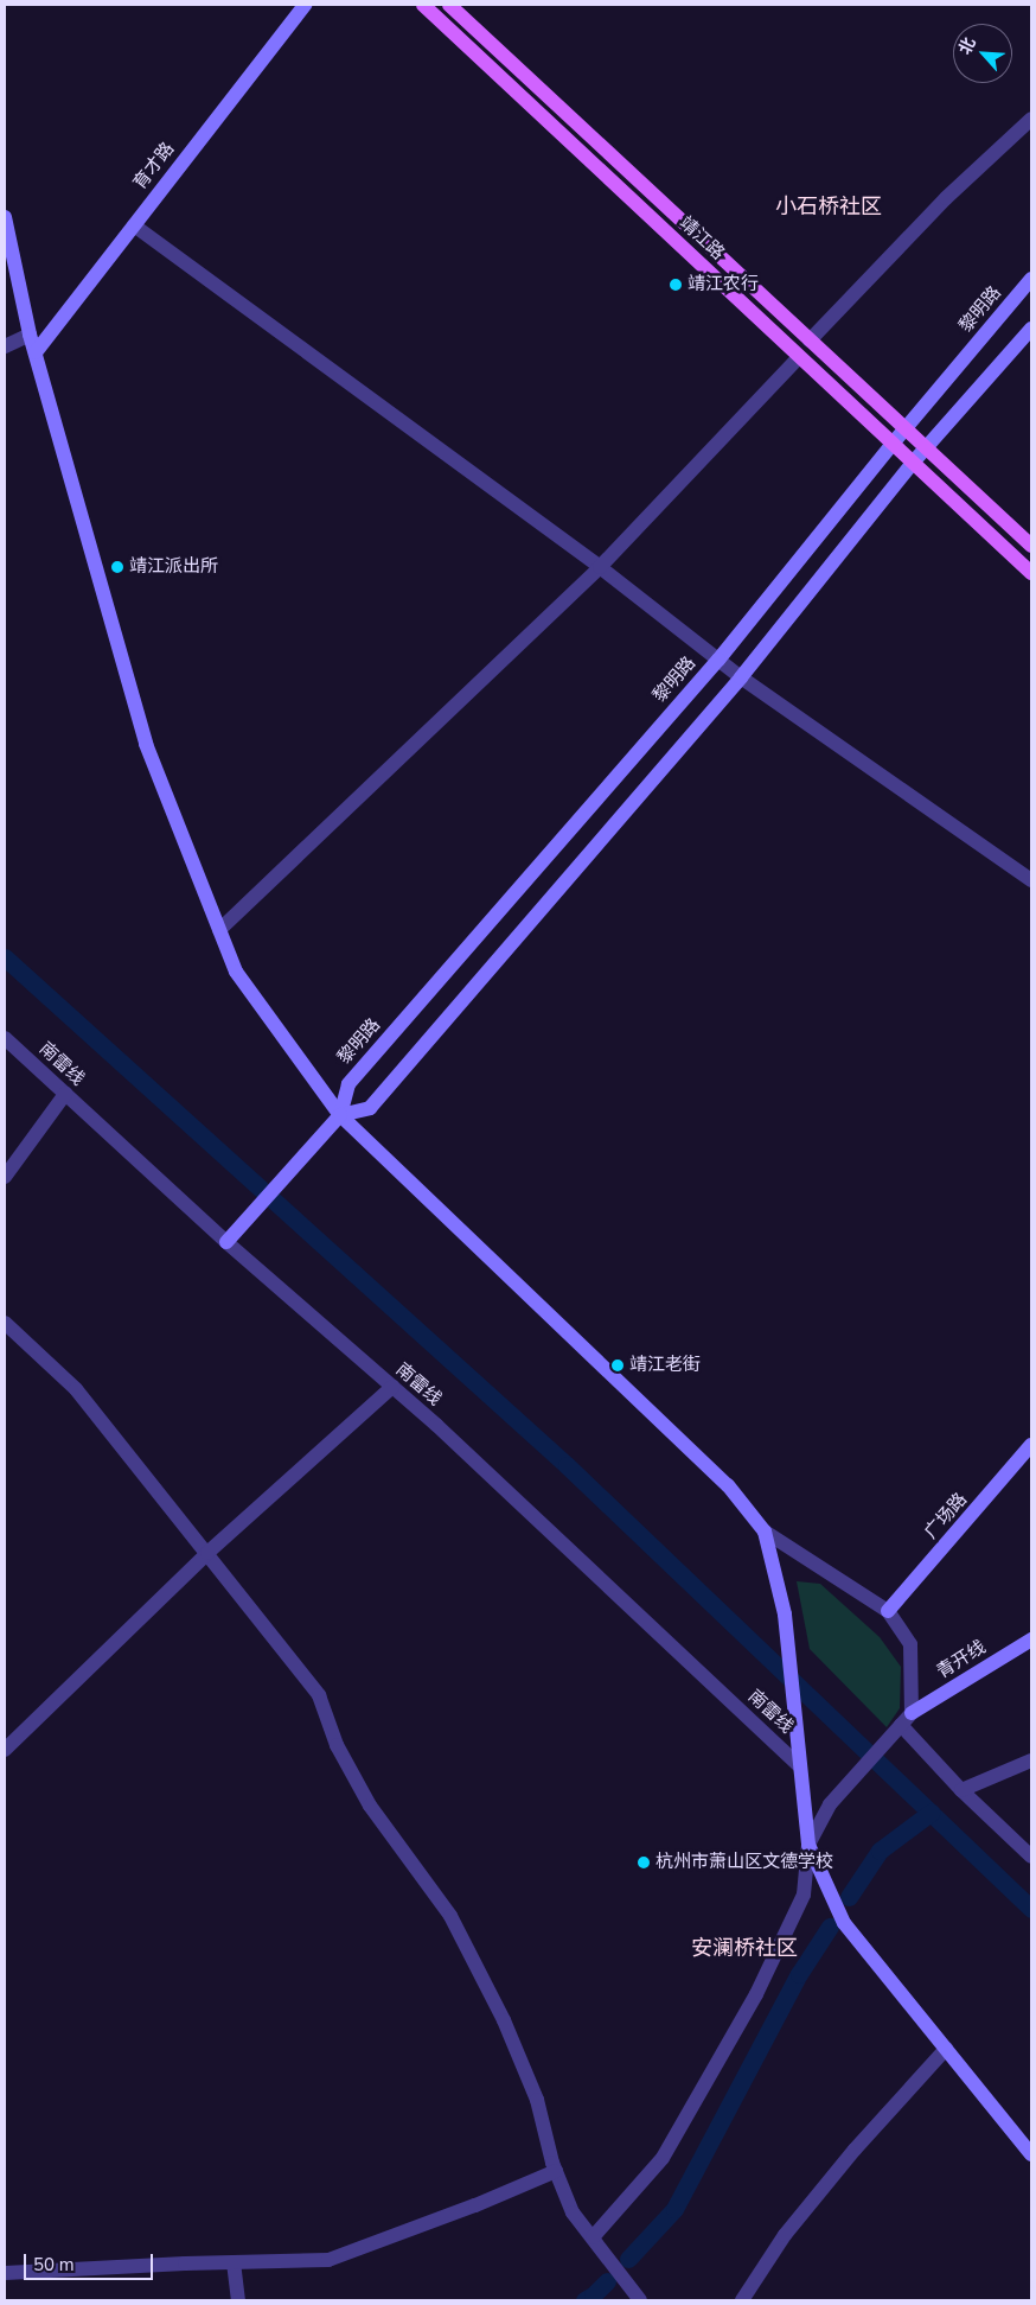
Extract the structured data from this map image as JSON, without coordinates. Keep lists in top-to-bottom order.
{
  "streets": {
    "main road": [
      "育才路",
      "靖江路",
      "黎明路",
      "广场路",
      "青开线"
    ],
    "street": ["南雷线"]
  },
  "crossings": [
    ["靖江路", "黎明路"]
  ],
  "districts": ["小石桥社区", "安澜桥社区"],
  "places": [
    "靖江农行",
    "靖江派出所",
    "靖江老街",
    "杭州市萧山区文德学校"
  ],
  "scale_bar": "50 m",
  "north": "top left"
}
